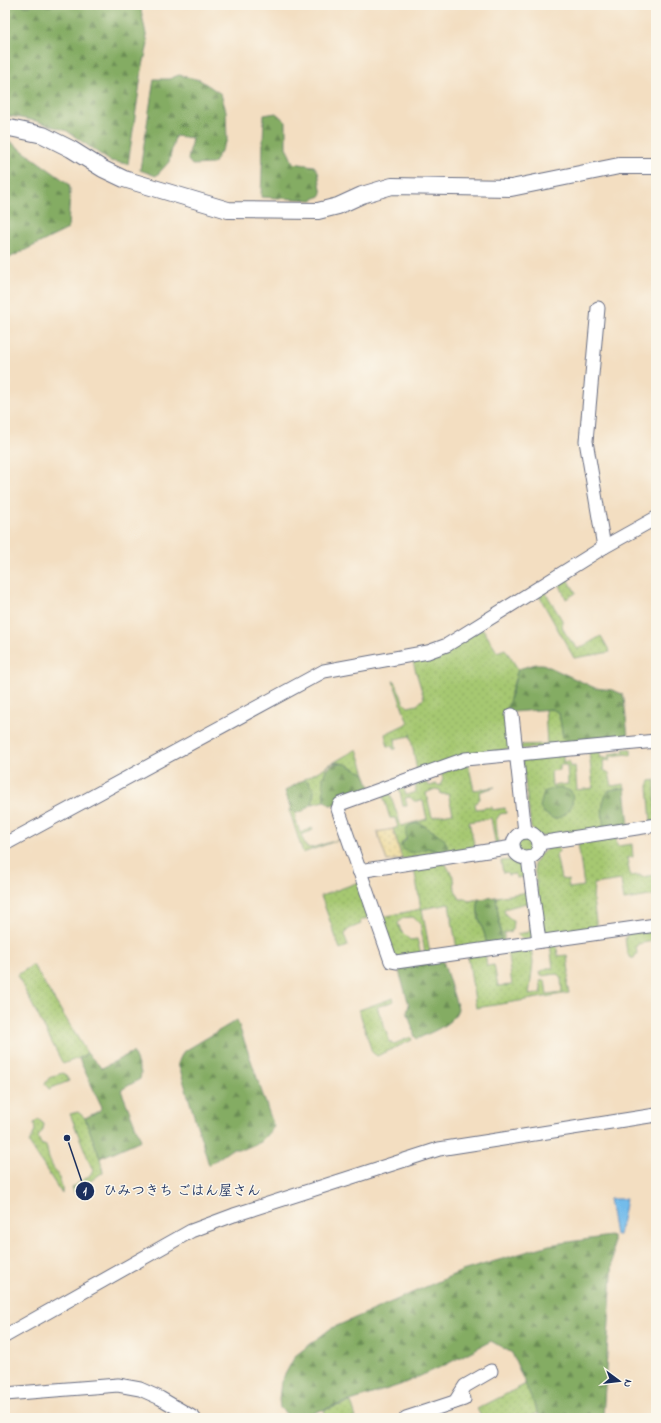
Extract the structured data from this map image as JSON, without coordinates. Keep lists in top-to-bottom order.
{
  "places": ["ひみつきち ごはん屋さん"],
  "north": "right"
}
